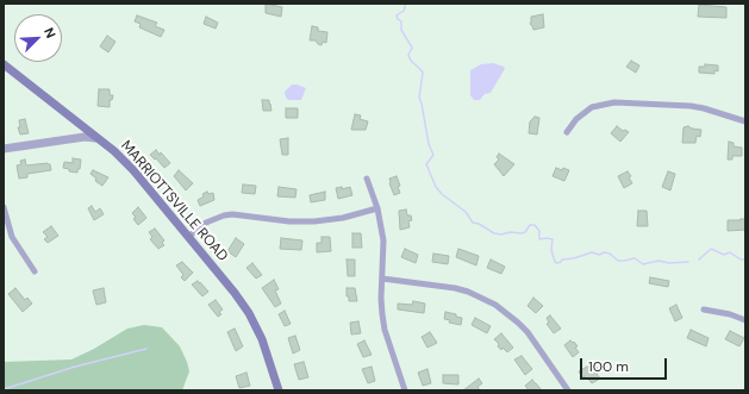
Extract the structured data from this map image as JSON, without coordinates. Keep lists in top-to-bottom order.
{
  "streets": {
    "main road": ["MARRIOTTSVILLE ROAD"]
  },
  "scale_bar": "100 m",
  "north": "top right"
}
